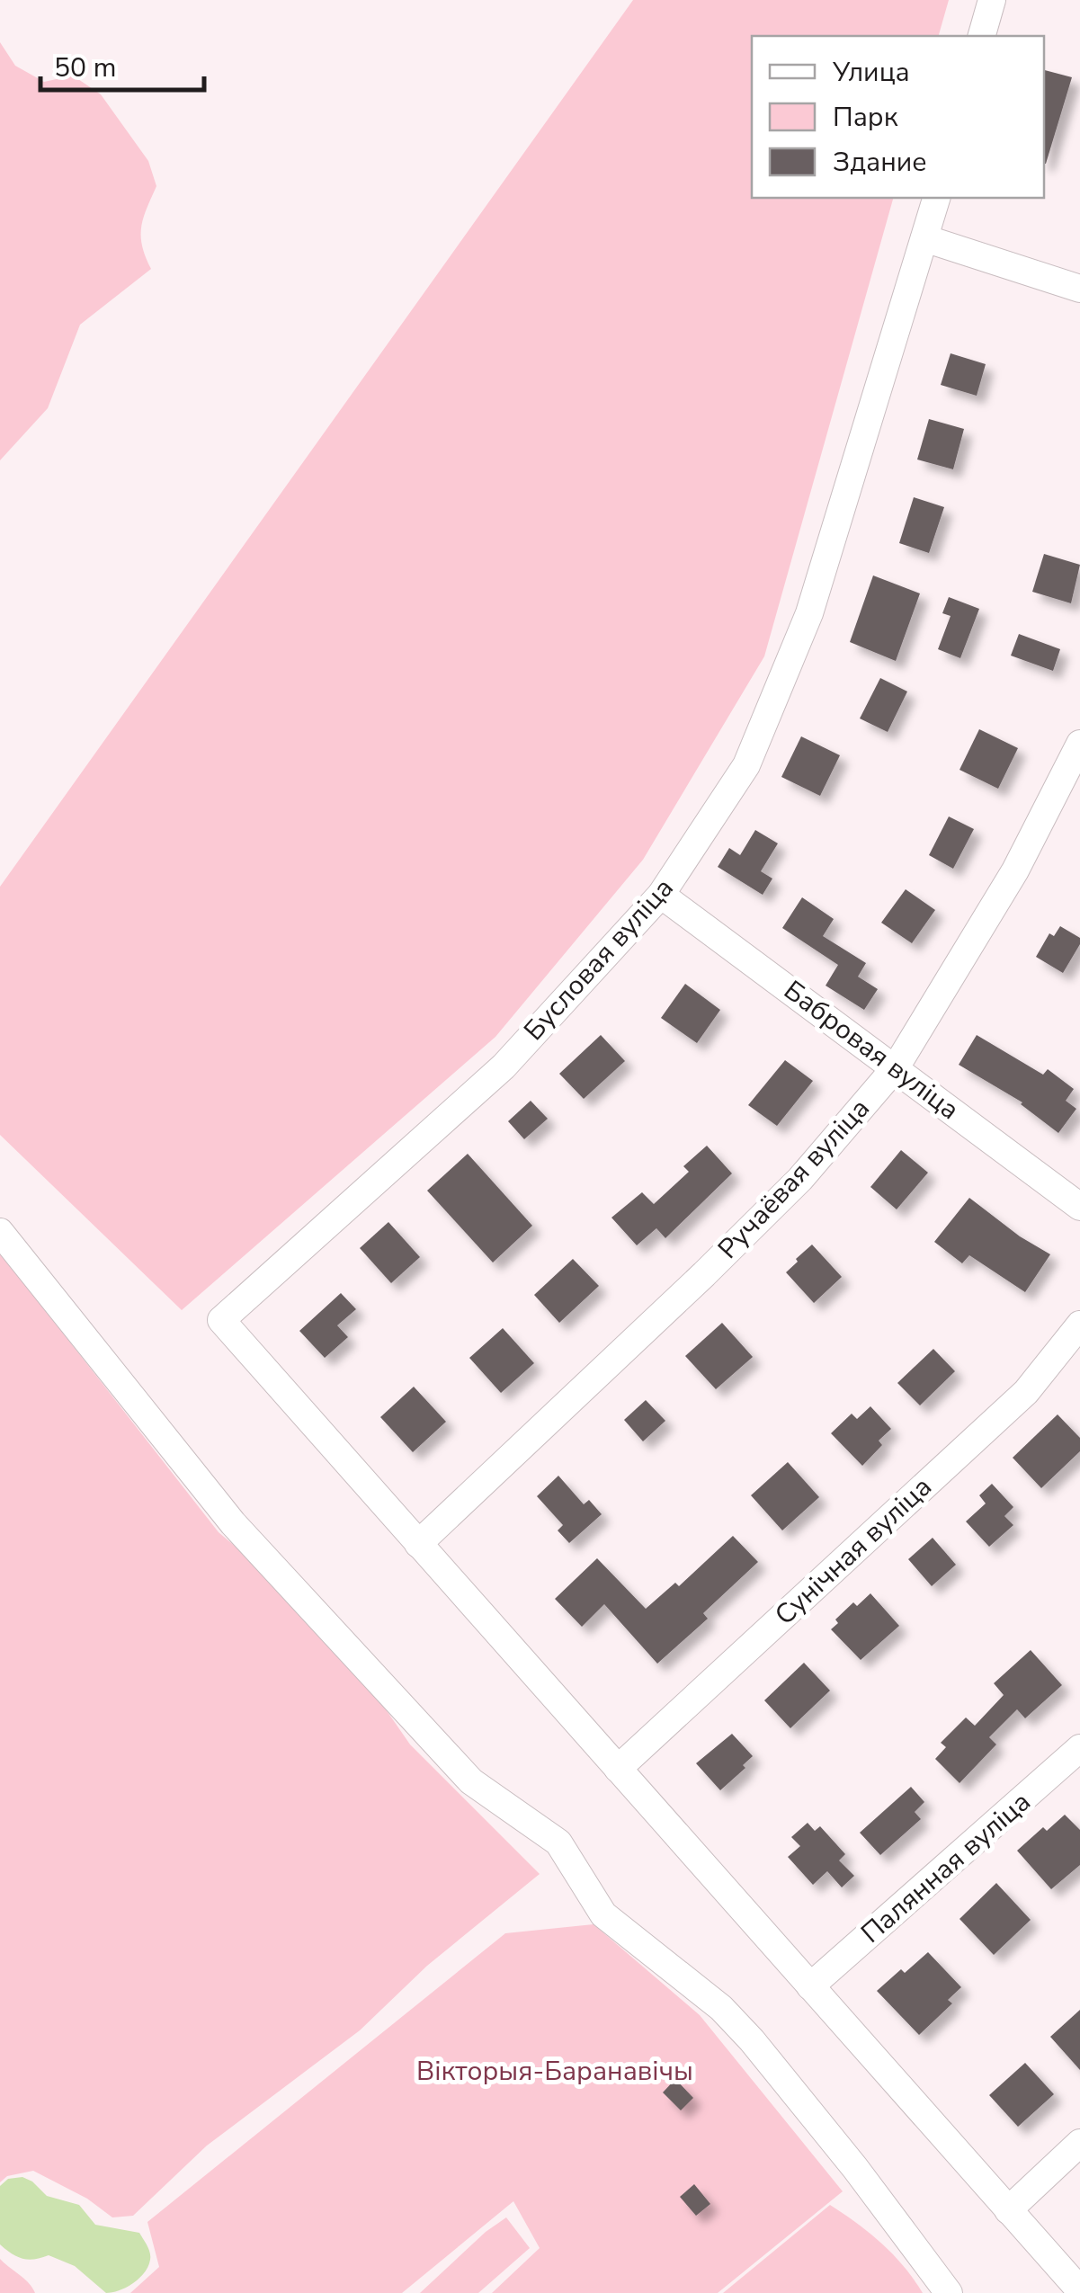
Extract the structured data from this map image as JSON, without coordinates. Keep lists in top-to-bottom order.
{
  "streets": {
    "street": [
      "Бусловая вуліца",
      "Бабровая вуліца",
      "Ручаёвая вуліца",
      "Сунічная вуліца",
      "Палянная вуліца"
    ]
  },
  "crossings": [
    ["Бусловая вуліца", "Бабровая вуліца"],
    ["Бусловая вуліца", "Ручаёвая вуліца"],
    ["Бабровая вуліца", "Ручаёвая вуліца"]
  ],
  "parks": ["Вікторыя-Баранавічы"],
  "legend": ["Улица", "Парк", "Здание"],
  "scale_bar": "50 m"
}
